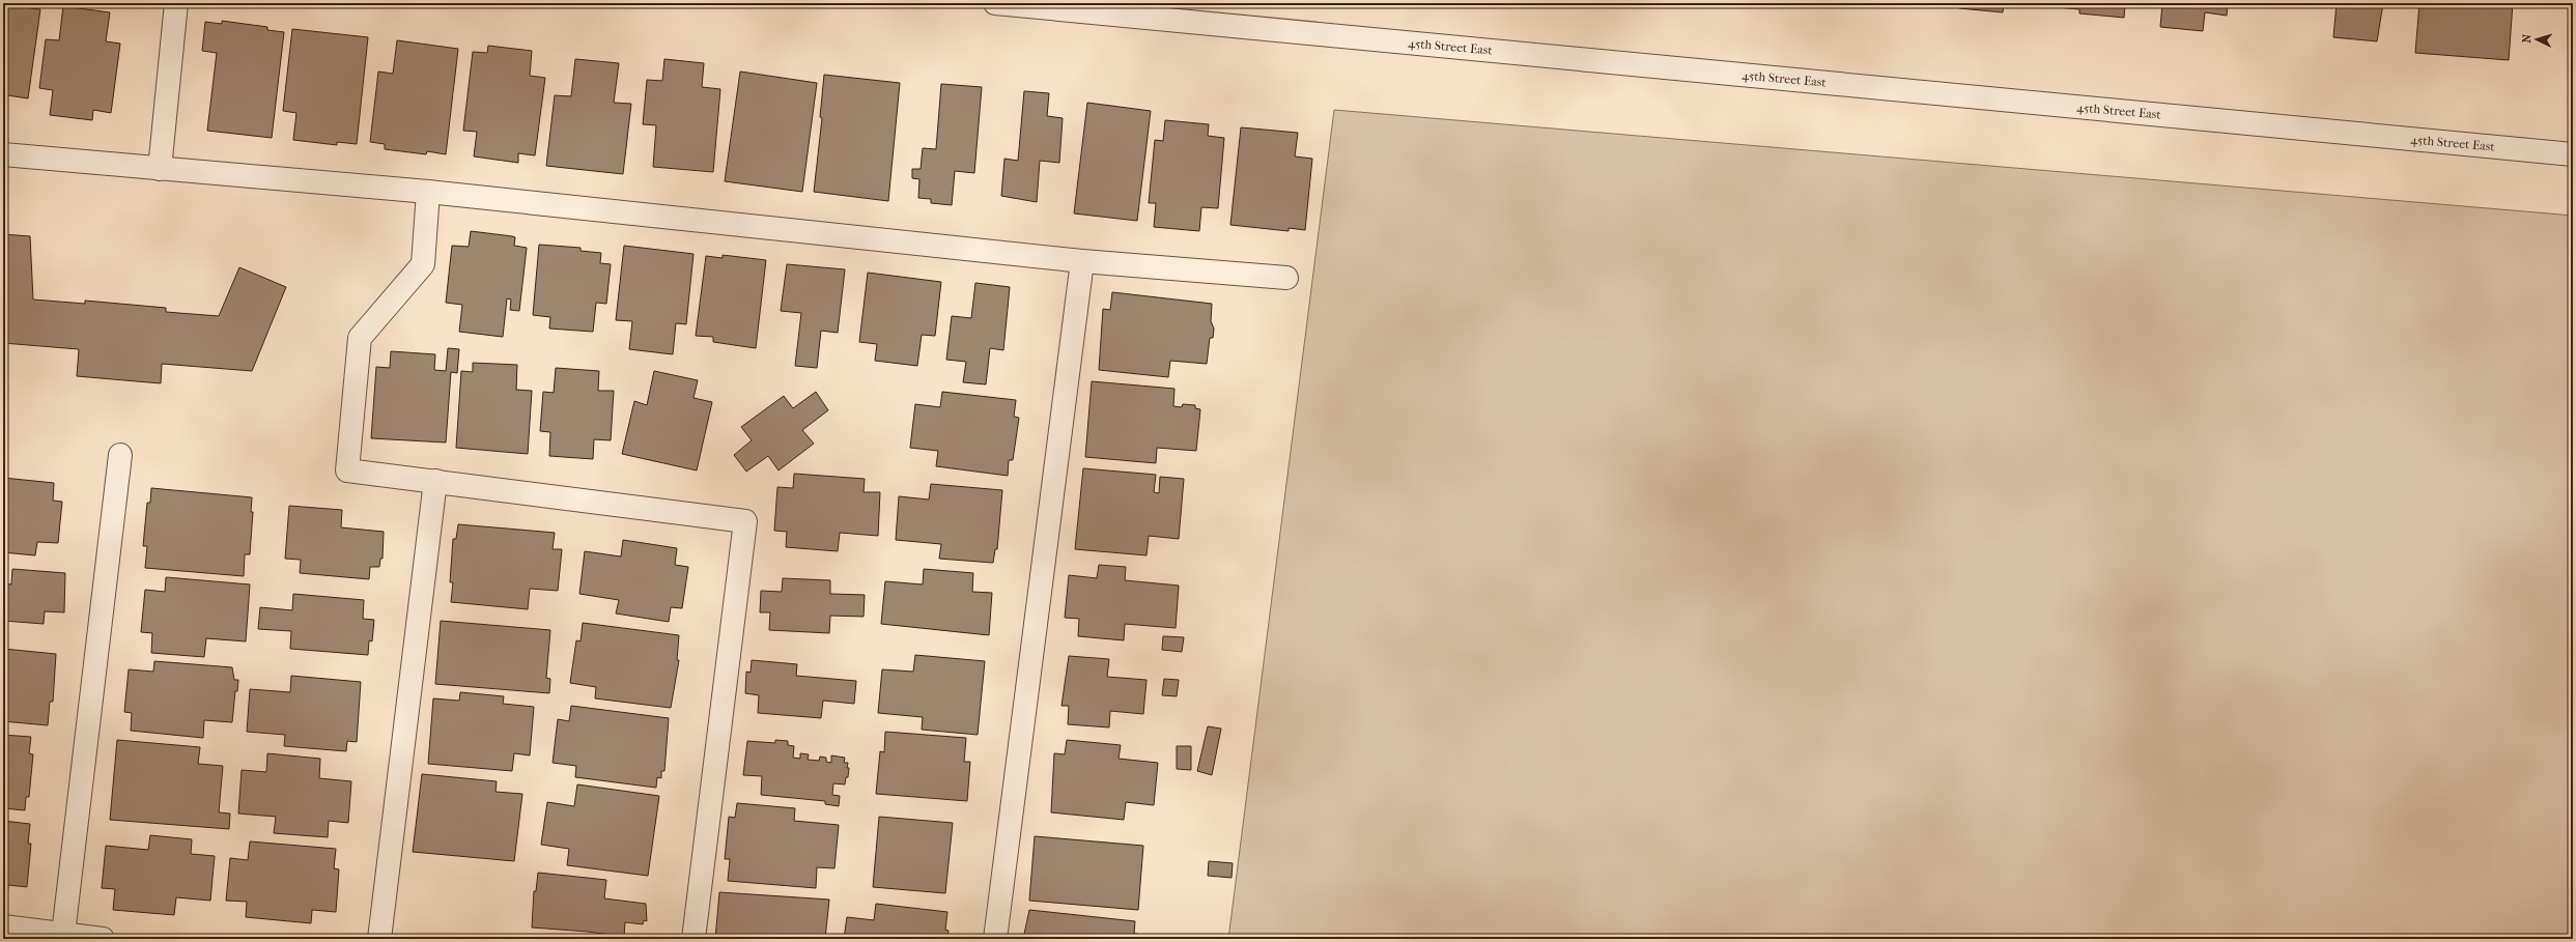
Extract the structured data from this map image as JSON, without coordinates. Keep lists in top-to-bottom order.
{
  "streets": {
    "street": ["45th Street East"]
  },
  "north": "left"
}
